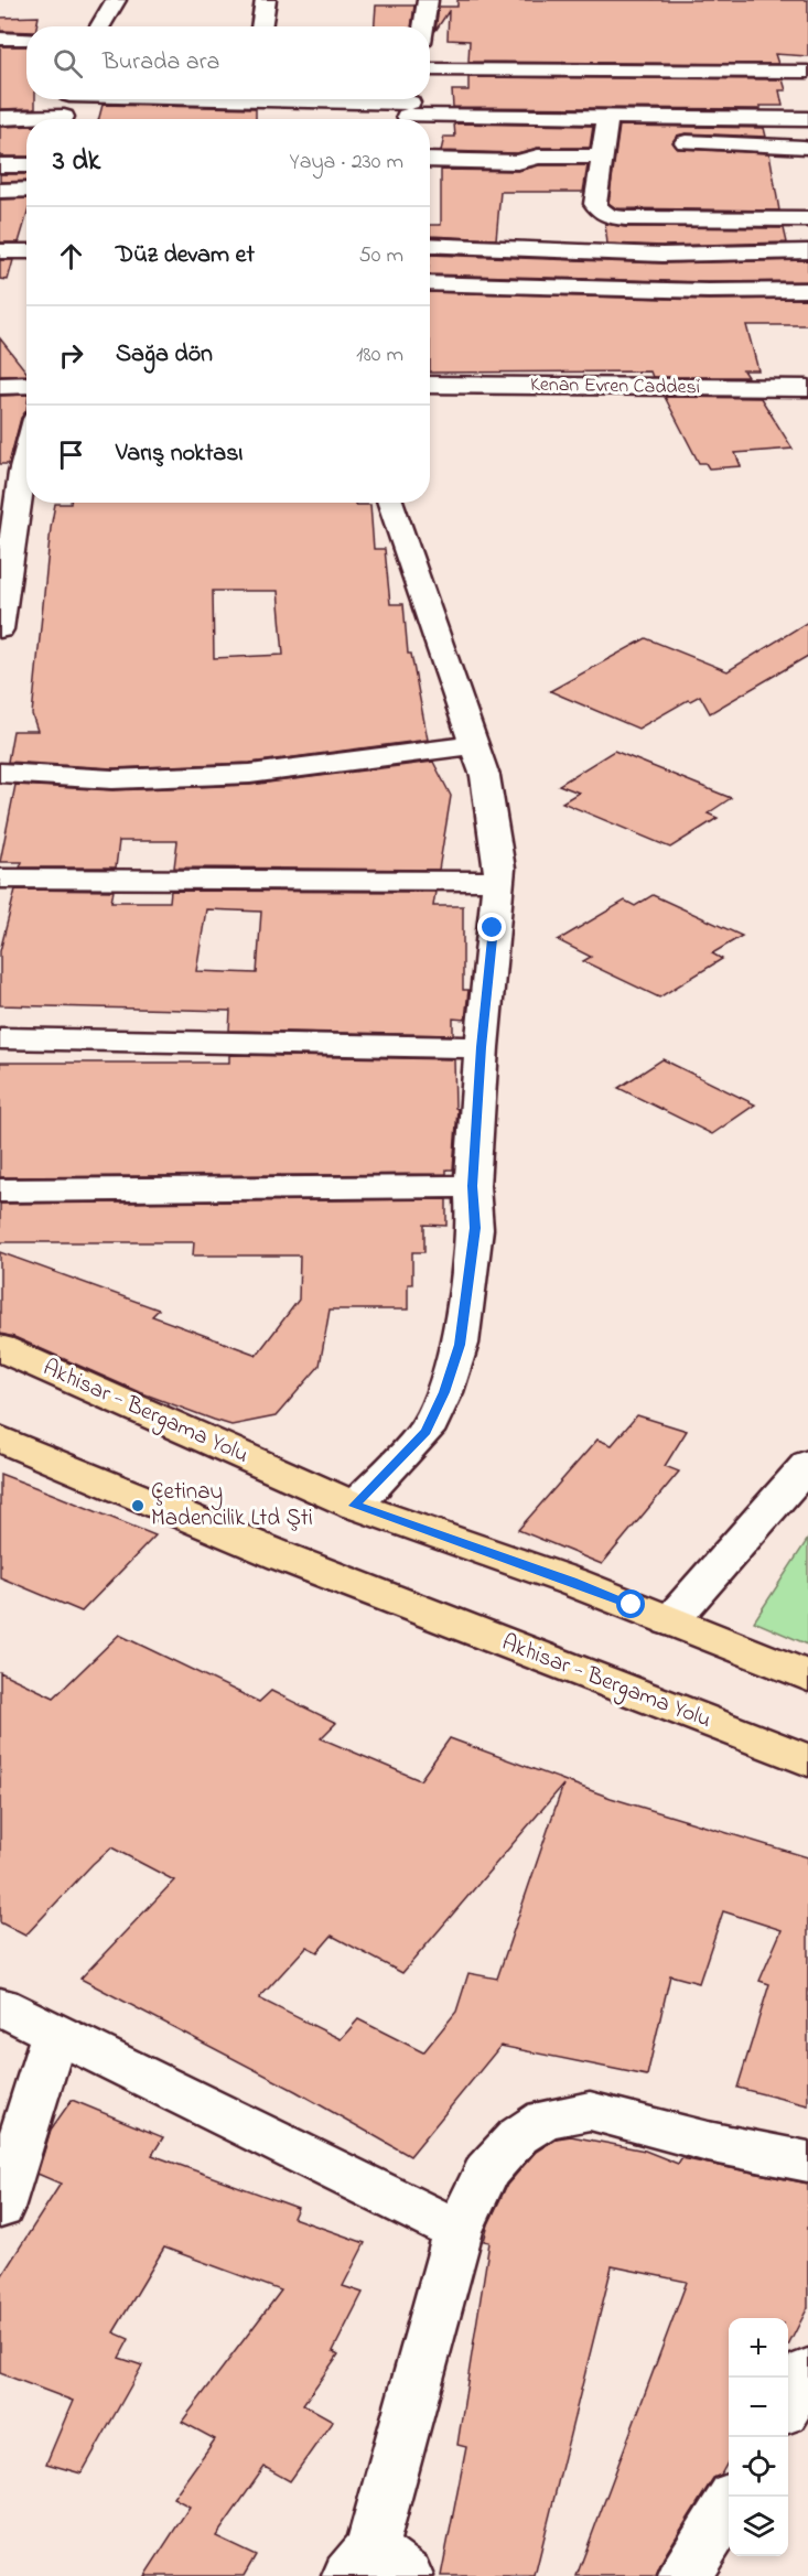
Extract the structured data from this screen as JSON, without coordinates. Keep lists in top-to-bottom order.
{
  "streets": {
    "main road": ["Akhisar - Bergama Yolu"],
    "street": ["Kenan Evren Caddesi"]
  },
  "places": ["Çetinay Madencilik Ltd Şti"],
  "page": {
    "search": "Burada ara",
    "heading": ["3 dk", "Yaya · 230 m"],
    "list": [
      ["Düz devam et", "50 m"],
      ["Sağa dön", "180 m"],
      "Varış noktası"
    ],
    "map_buttons": ["+", "−"]
  }
}
